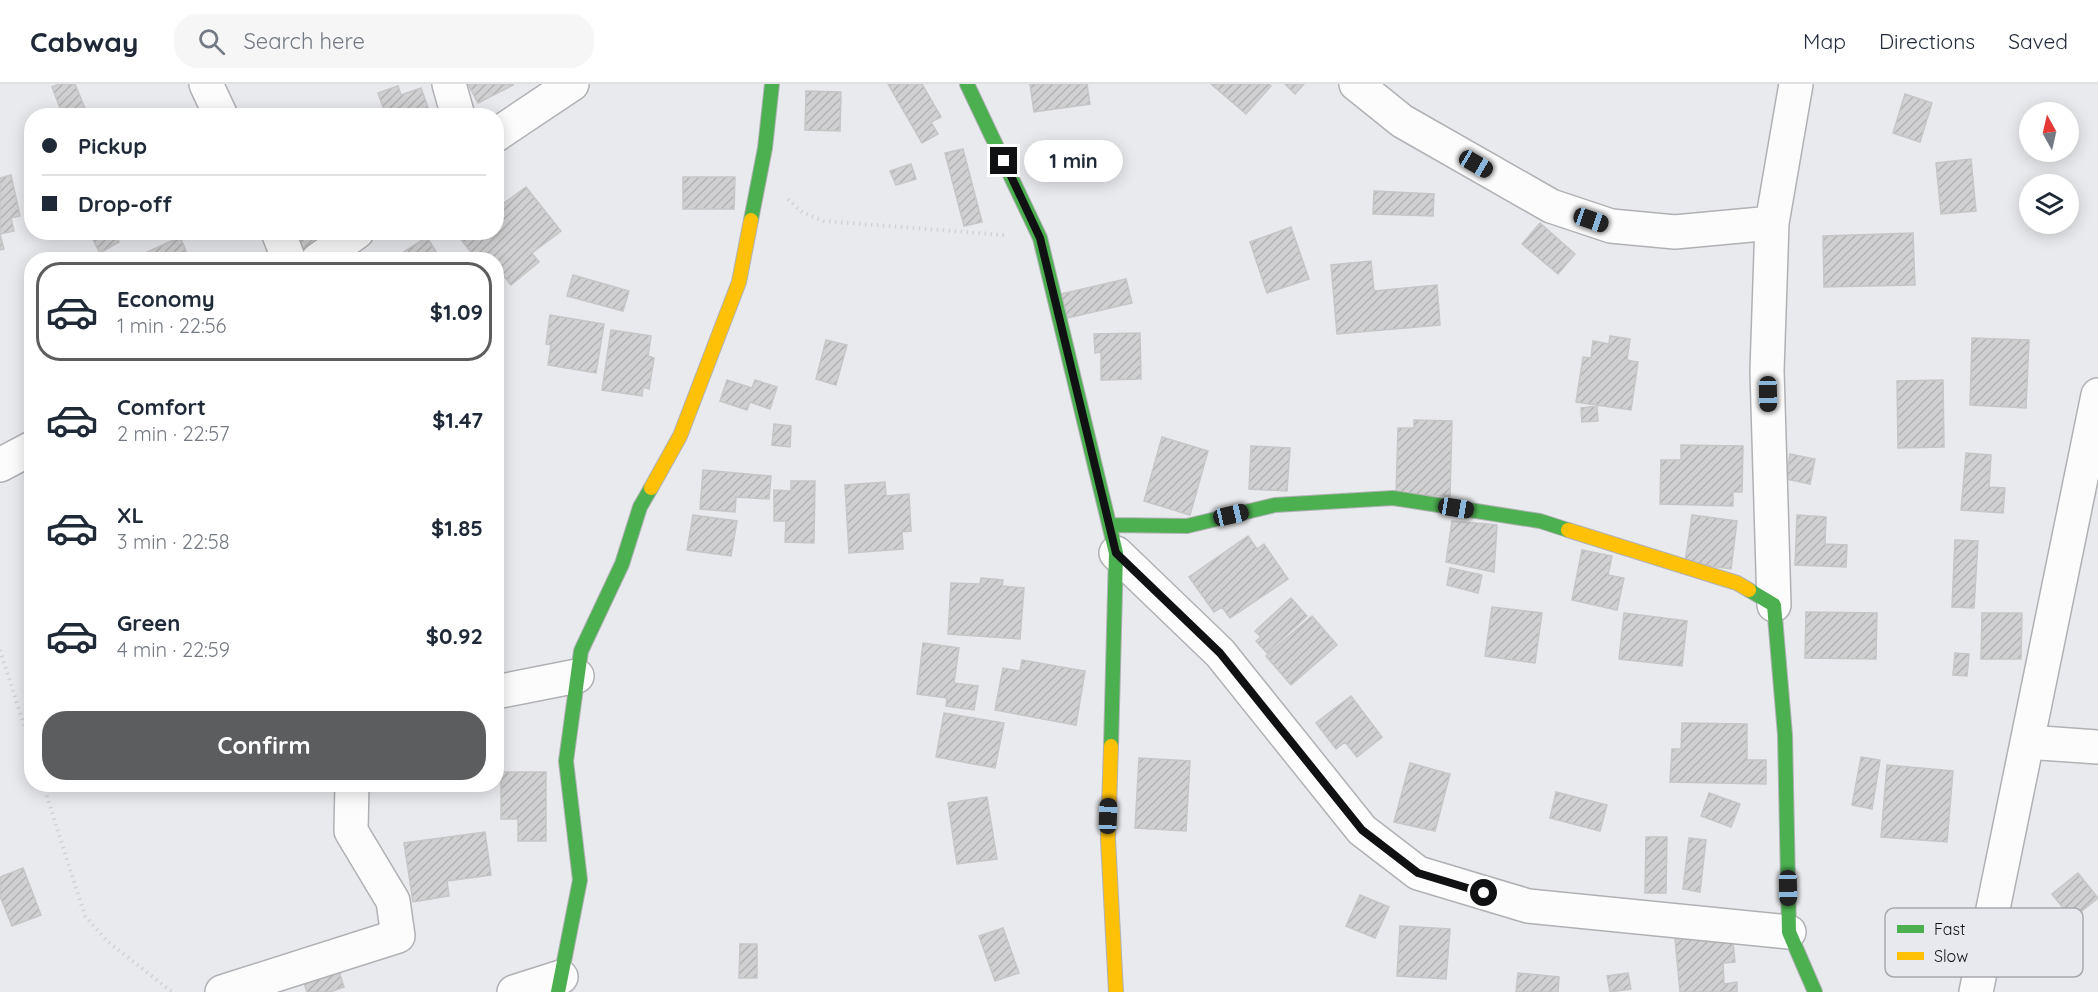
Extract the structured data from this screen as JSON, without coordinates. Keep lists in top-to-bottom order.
{
  "legend": ["Fast", "Slow"],
  "north": "top",
  "page": {
    "header": "Cabway",
    "search": "Search here",
    "nav": ["Map", "Directions", "Saved"],
    "banner": ["Pickup", "Drop-off"],
    "bubble": "1 min",
    "list": [
      {
        "name": "Economy",
        "note": "1 min · 22:56",
        "value": "$1.09"
      },
      {
        "name": "Comfort",
        "note": "2 min · 22:57",
        "value": "$1.47"
      },
      {
        "name": "XL",
        "note": "3 min · 22:58",
        "value": "$1.85"
      },
      {
        "name": "Green",
        "note": "4 min · 22:59",
        "value": "$0.92"
      }
    ],
    "buttons": "Confirm"
  }
}
